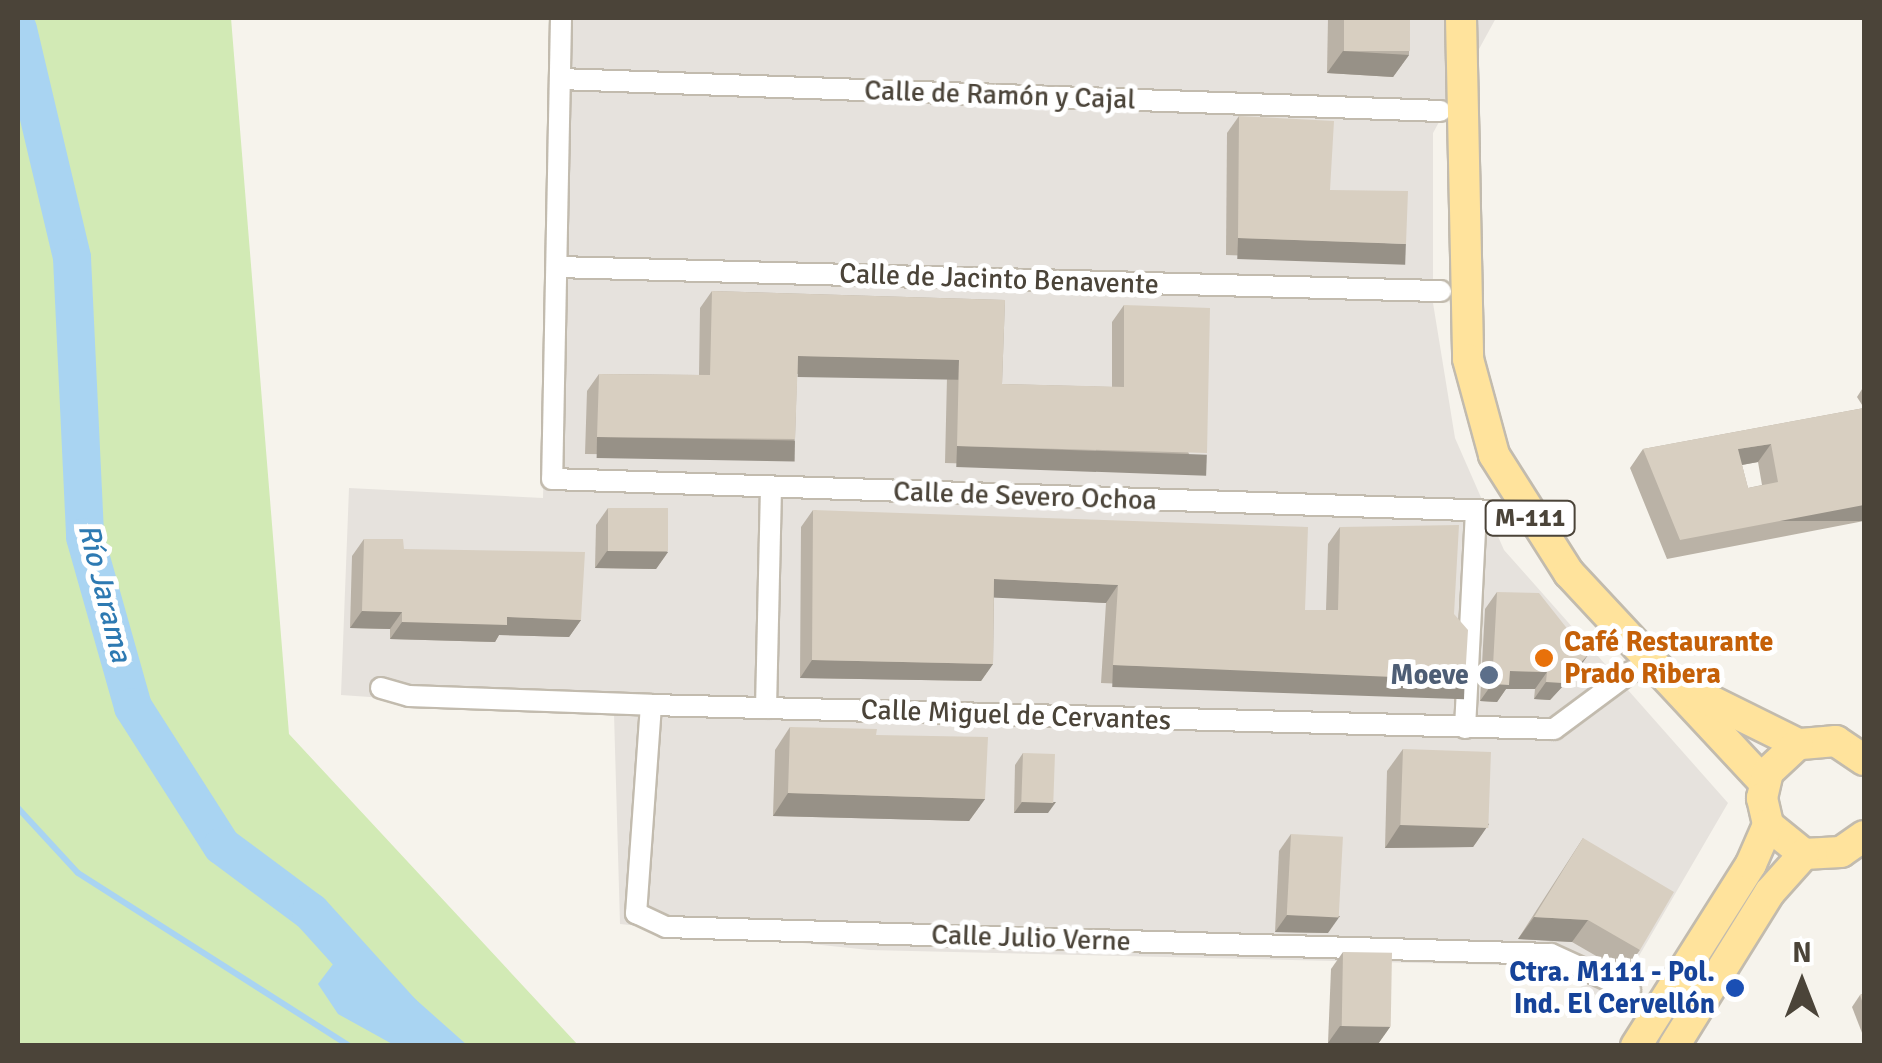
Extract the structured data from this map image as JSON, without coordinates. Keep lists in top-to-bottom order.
{
  "streets": {
    "main road": ["M-111"],
    "street": [
      "Calle de Ramón y Cajal",
      "Calle de Jacinto Benavente",
      "Calle de Severo Ochoa",
      "Calle Miguel de Cervantes",
      "Calle Julio Verne"
    ]
  },
  "crossings": [
    ["Calle de Jacinto Benavente", "Calle de Severo Ochoa"],
    ["Calle de Severo Ochoa", "Calle Miguel de Cervantes"],
    ["Calle Miguel de Cervantes", "Calle Julio Verne"]
  ],
  "water": ["Río Jarama"],
  "places": ["Café Restaurante Prado Ribera", "Moeve", "Ctra. M111 - Pol. Ind. El Cervellón"],
  "north": "top"
}
